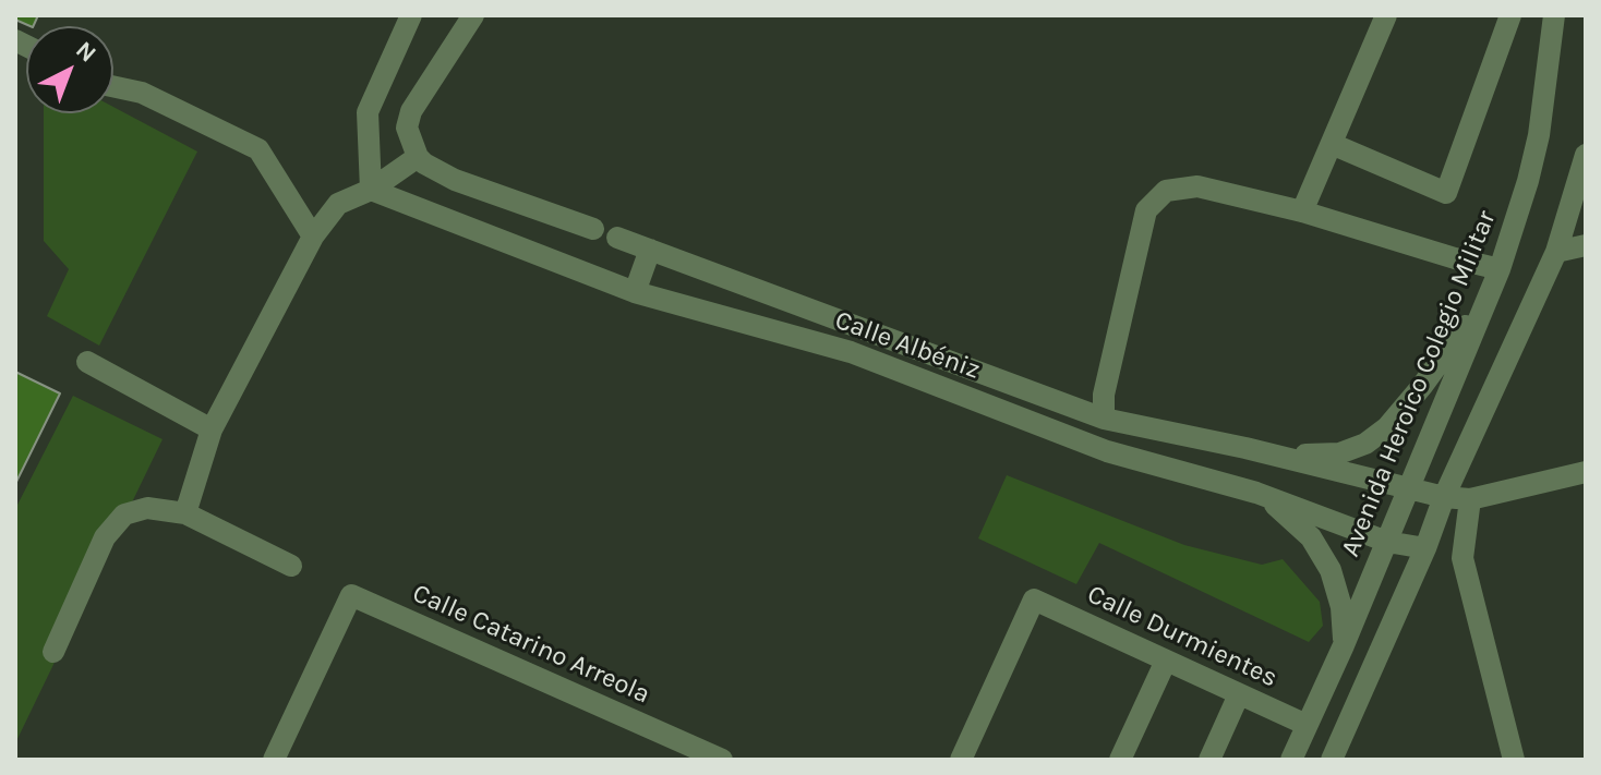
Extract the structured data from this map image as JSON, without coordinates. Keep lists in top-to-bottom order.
{
  "streets": {
    "street": [
      "Calle Albéniz",
      "Avenida Heroico Colegio Militar",
      "Calle Durmientes",
      "Calle Catarino Arreola"
    ]
  },
  "crossings": [
    ["Calle Albéniz", "Avenida Heroico Colegio Militar"],
    ["Avenida Heroico Colegio Militar", "Calle Durmientes"]
  ],
  "north": "top right"
}
